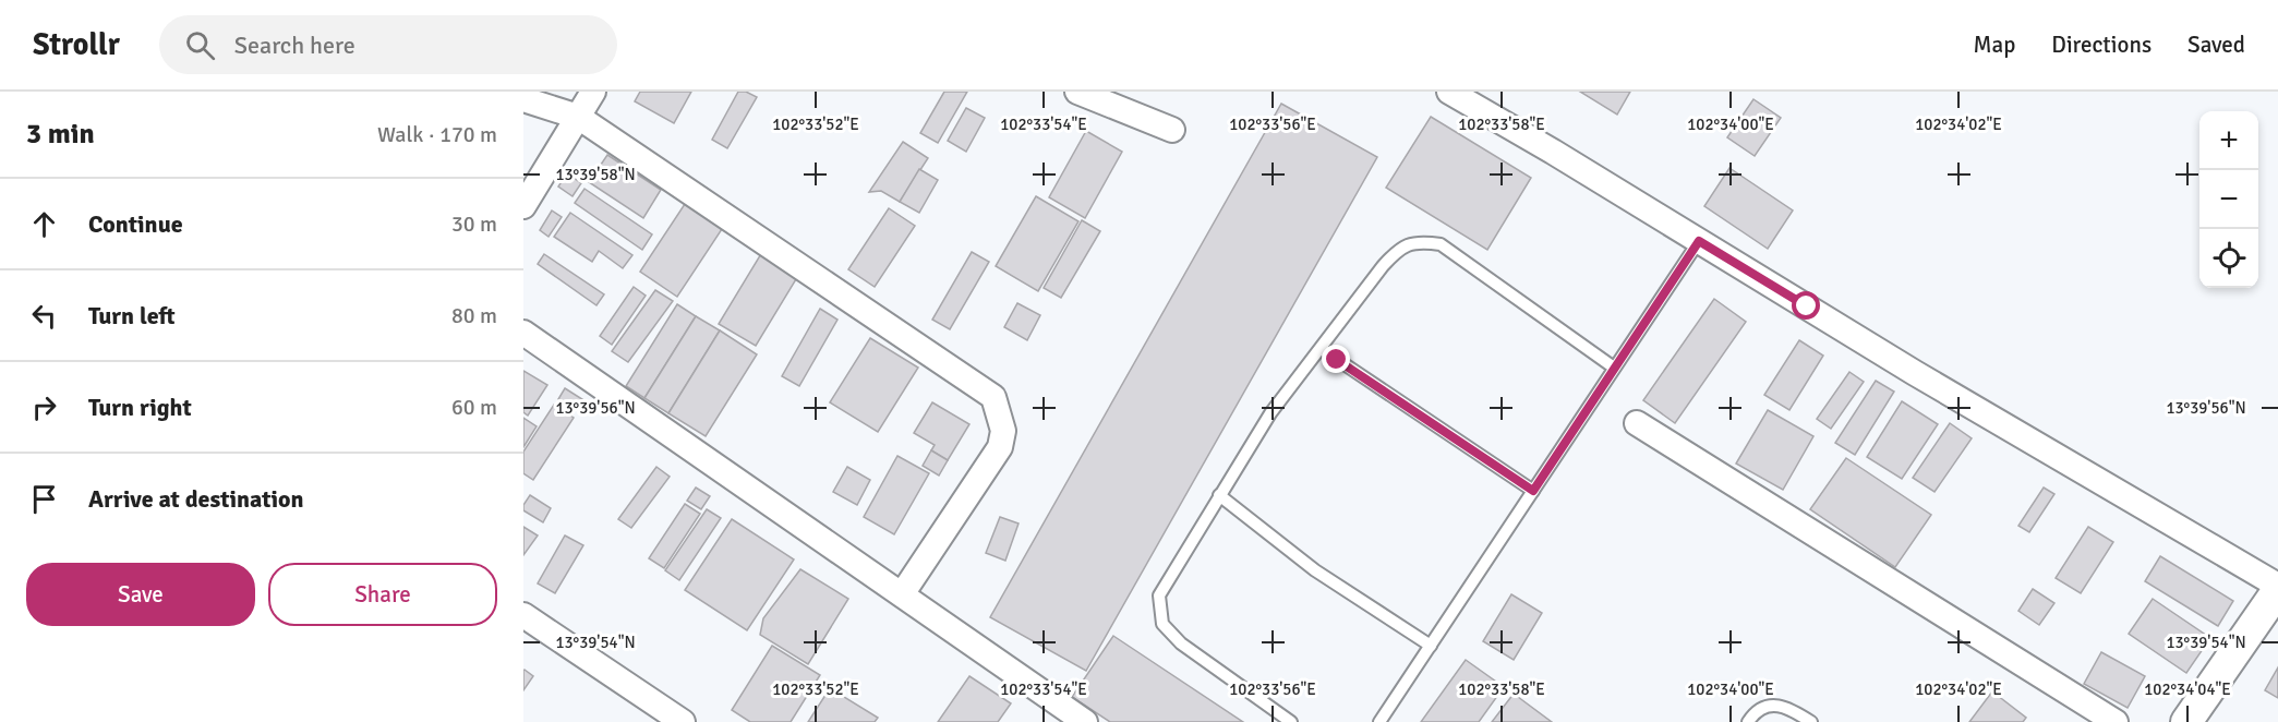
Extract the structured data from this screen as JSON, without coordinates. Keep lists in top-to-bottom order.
{
  "page": {
    "header": "Strollr",
    "search": "Search here",
    "nav": ["Map", "Directions", "Saved"],
    "heading": ["3 min", "Walk · 170 m"],
    "map_buttons": ["+", "−"],
    "list": [
      ["Continue", "30 m"],
      ["Turn left", "80 m"],
      ["Turn right", "60 m"],
      "Arrive at destination"
    ],
    "buttons": ["Save", "Share"]
  },
  "coordinates": [
    "102°33'52\"E",
    "102°33'54\"E",
    "102°33'56\"E",
    "102°33'58\"E",
    "102°34'00\"E",
    "102°34'02\"E",
    "13°39'58\"N",
    "13°39'56\"N",
    "13°39'54\"N",
    "102°34'04\"E"
  ]
}
